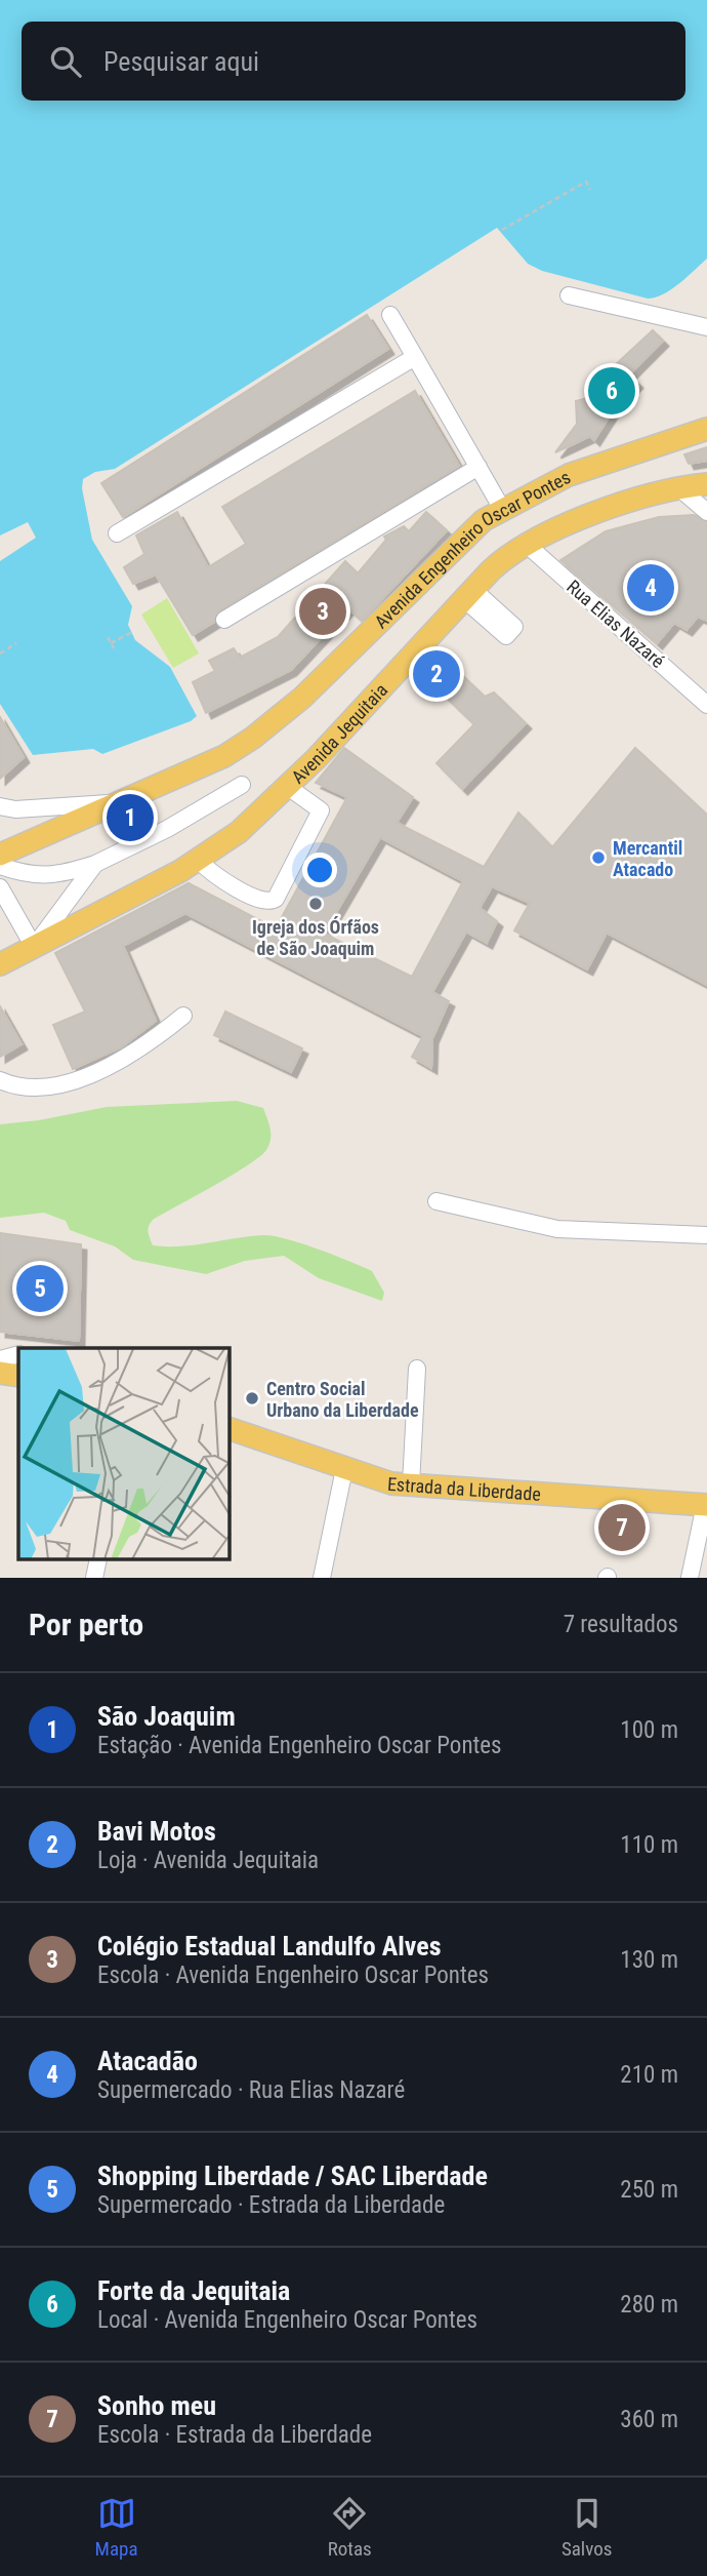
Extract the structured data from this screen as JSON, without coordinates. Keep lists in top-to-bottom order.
{
  "streets": {
    "main road": ["Avenida Engenheiro Oscar Pontes", "Avenida Jequitaia", "Estrada da Liberdade"],
    "street": ["Rua Elias Nazaré"]
  },
  "crossings": [
    ["Rua Elias Nazaré", "Avenida Jequitaia"]
  ],
  "places": ["Mercantil Atacado", "Igreja dos Órfãos de São Joaquim", "Centro Social Urbano da Liberdade"],
  "page": {
    "search": "Pesquisar aqui",
    "pins": [
      "6",
      "4",
      "3",
      "2",
      "1",
      "5",
      "7"
    ],
    "heading": ["Por perto", "7 resultados"],
    "list": [
      {
        "mark": "1",
        "name": "São Joaquim",
        "note": "Estação · Avenida Engenheiro Oscar Pontes",
        "value": "100 m"
      },
      {
        "mark": "2",
        "name": "Bavi Motos",
        "note": "Loja · Avenida Jequitaia",
        "value": "110 m"
      },
      {
        "mark": "3",
        "name": "Colégio Estadual Landulfo Alves",
        "note": "Escola · Avenida Engenheiro Oscar Pontes",
        "value": "130 m"
      },
      {
        "mark": "4",
        "name": "Atacadão",
        "note": "Supermercado · Rua Elias Nazaré",
        "value": "210 m"
      },
      {
        "mark": "5",
        "name": "Shopping Liberdade / SAC Liberdade",
        "note": "Supermercado · Estrada da Liberdade",
        "value": "250 m"
      },
      {
        "mark": "6",
        "name": "Forte da Jequitaia",
        "note": "Local · Avenida Engenheiro Oscar Pontes",
        "value": "280 m"
      },
      {
        "mark": "7",
        "name": "Sonho meu",
        "note": "Escola · Estrada da Liberdade",
        "value": "360 m"
      }
    ],
    "nav": ["Mapa", "Rotas", "Salvos"]
  }
}
